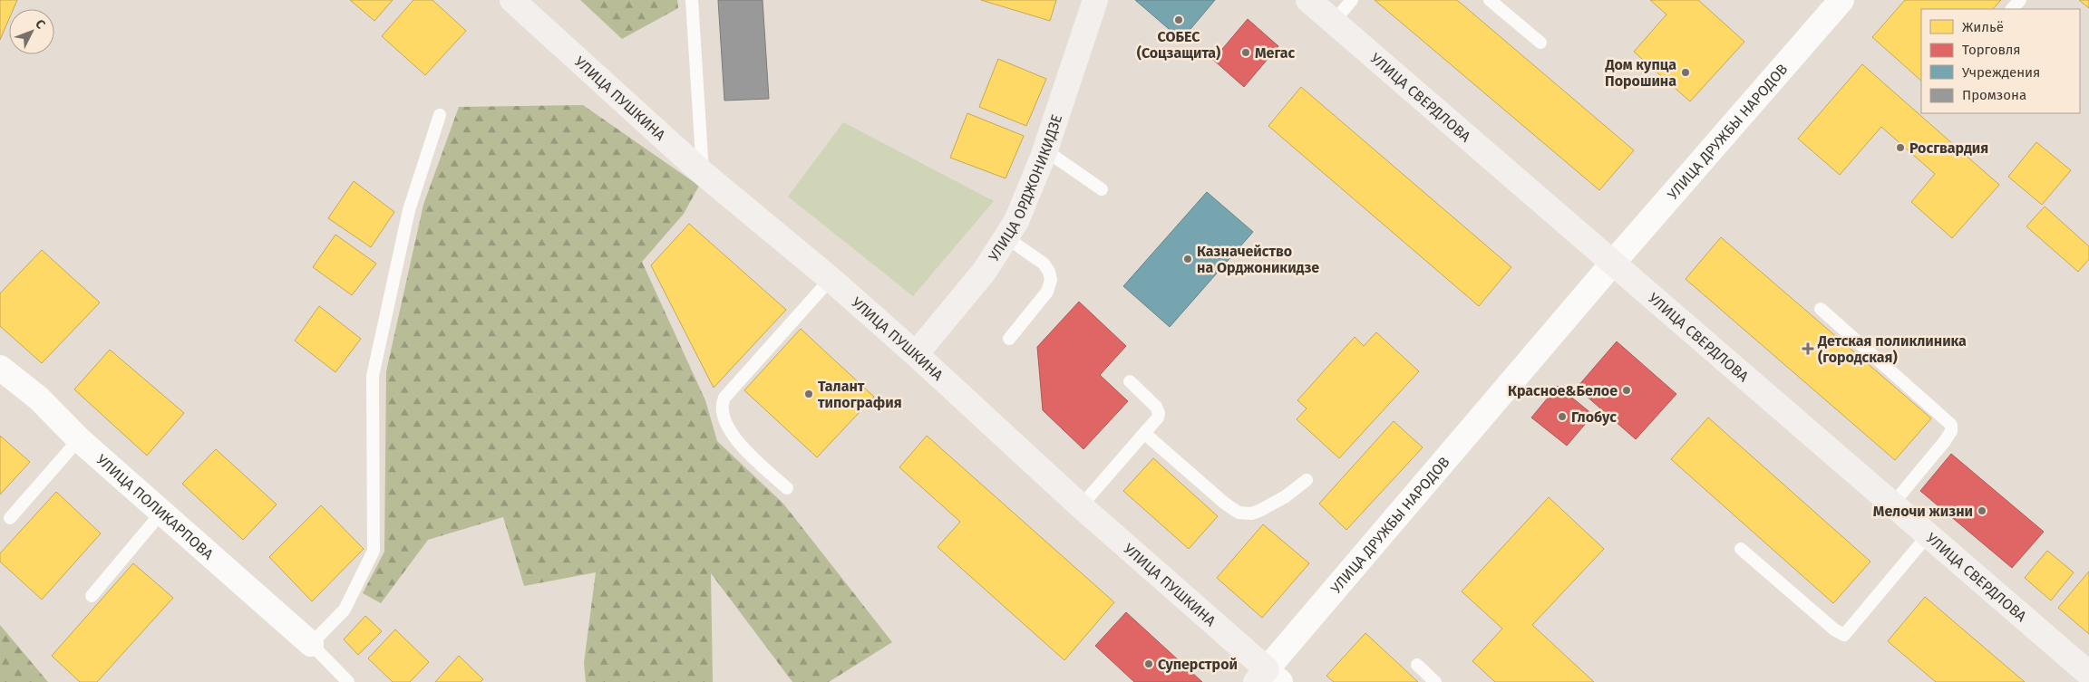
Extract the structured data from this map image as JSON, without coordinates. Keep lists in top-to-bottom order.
{
  "streets": {
    "main road": ["УЛИЦА СВЕРДЛОВА", "УЛИЦА ПУШКИНА", "УЛИЦА ОРДЖОНИКИДЗЕ"],
    "street": ["УЛИЦА ДРУЖБЫ НАРОДОВ", "УЛИЦА ПОЛИКАРПОВА"]
  },
  "crossings": [
    ["УЛИЦА СВЕРДЛОВА", "УЛИЦА ДРУЖБЫ НАРОДОВ"],
    ["УЛИЦА ПУШКИНА", "УЛИЦА ДРУЖБЫ НАРОДОВ"],
    ["УЛИЦА ПУШКИНА", "УЛИЦА ОРДЖОНИКИДЗЕ"]
  ],
  "places": {
    "other": [
      "СОБЕС (Соцзащита)",
      "Мегас",
      "Дом купца Порошина",
      "Росгвардия",
      "Казначейство на Орджоникидзе",
      "Красное&Белое",
      "Талант типография",
      "Глобус",
      "Мелочи жизни",
      "Суперстрой"
    ],
    "health": ["Детская поликлиника (городская)"]
  },
  "legend": [
    "Жильё",
    "Торговля",
    "Учреждения",
    "Промзона"
  ],
  "north": "top right"
}
